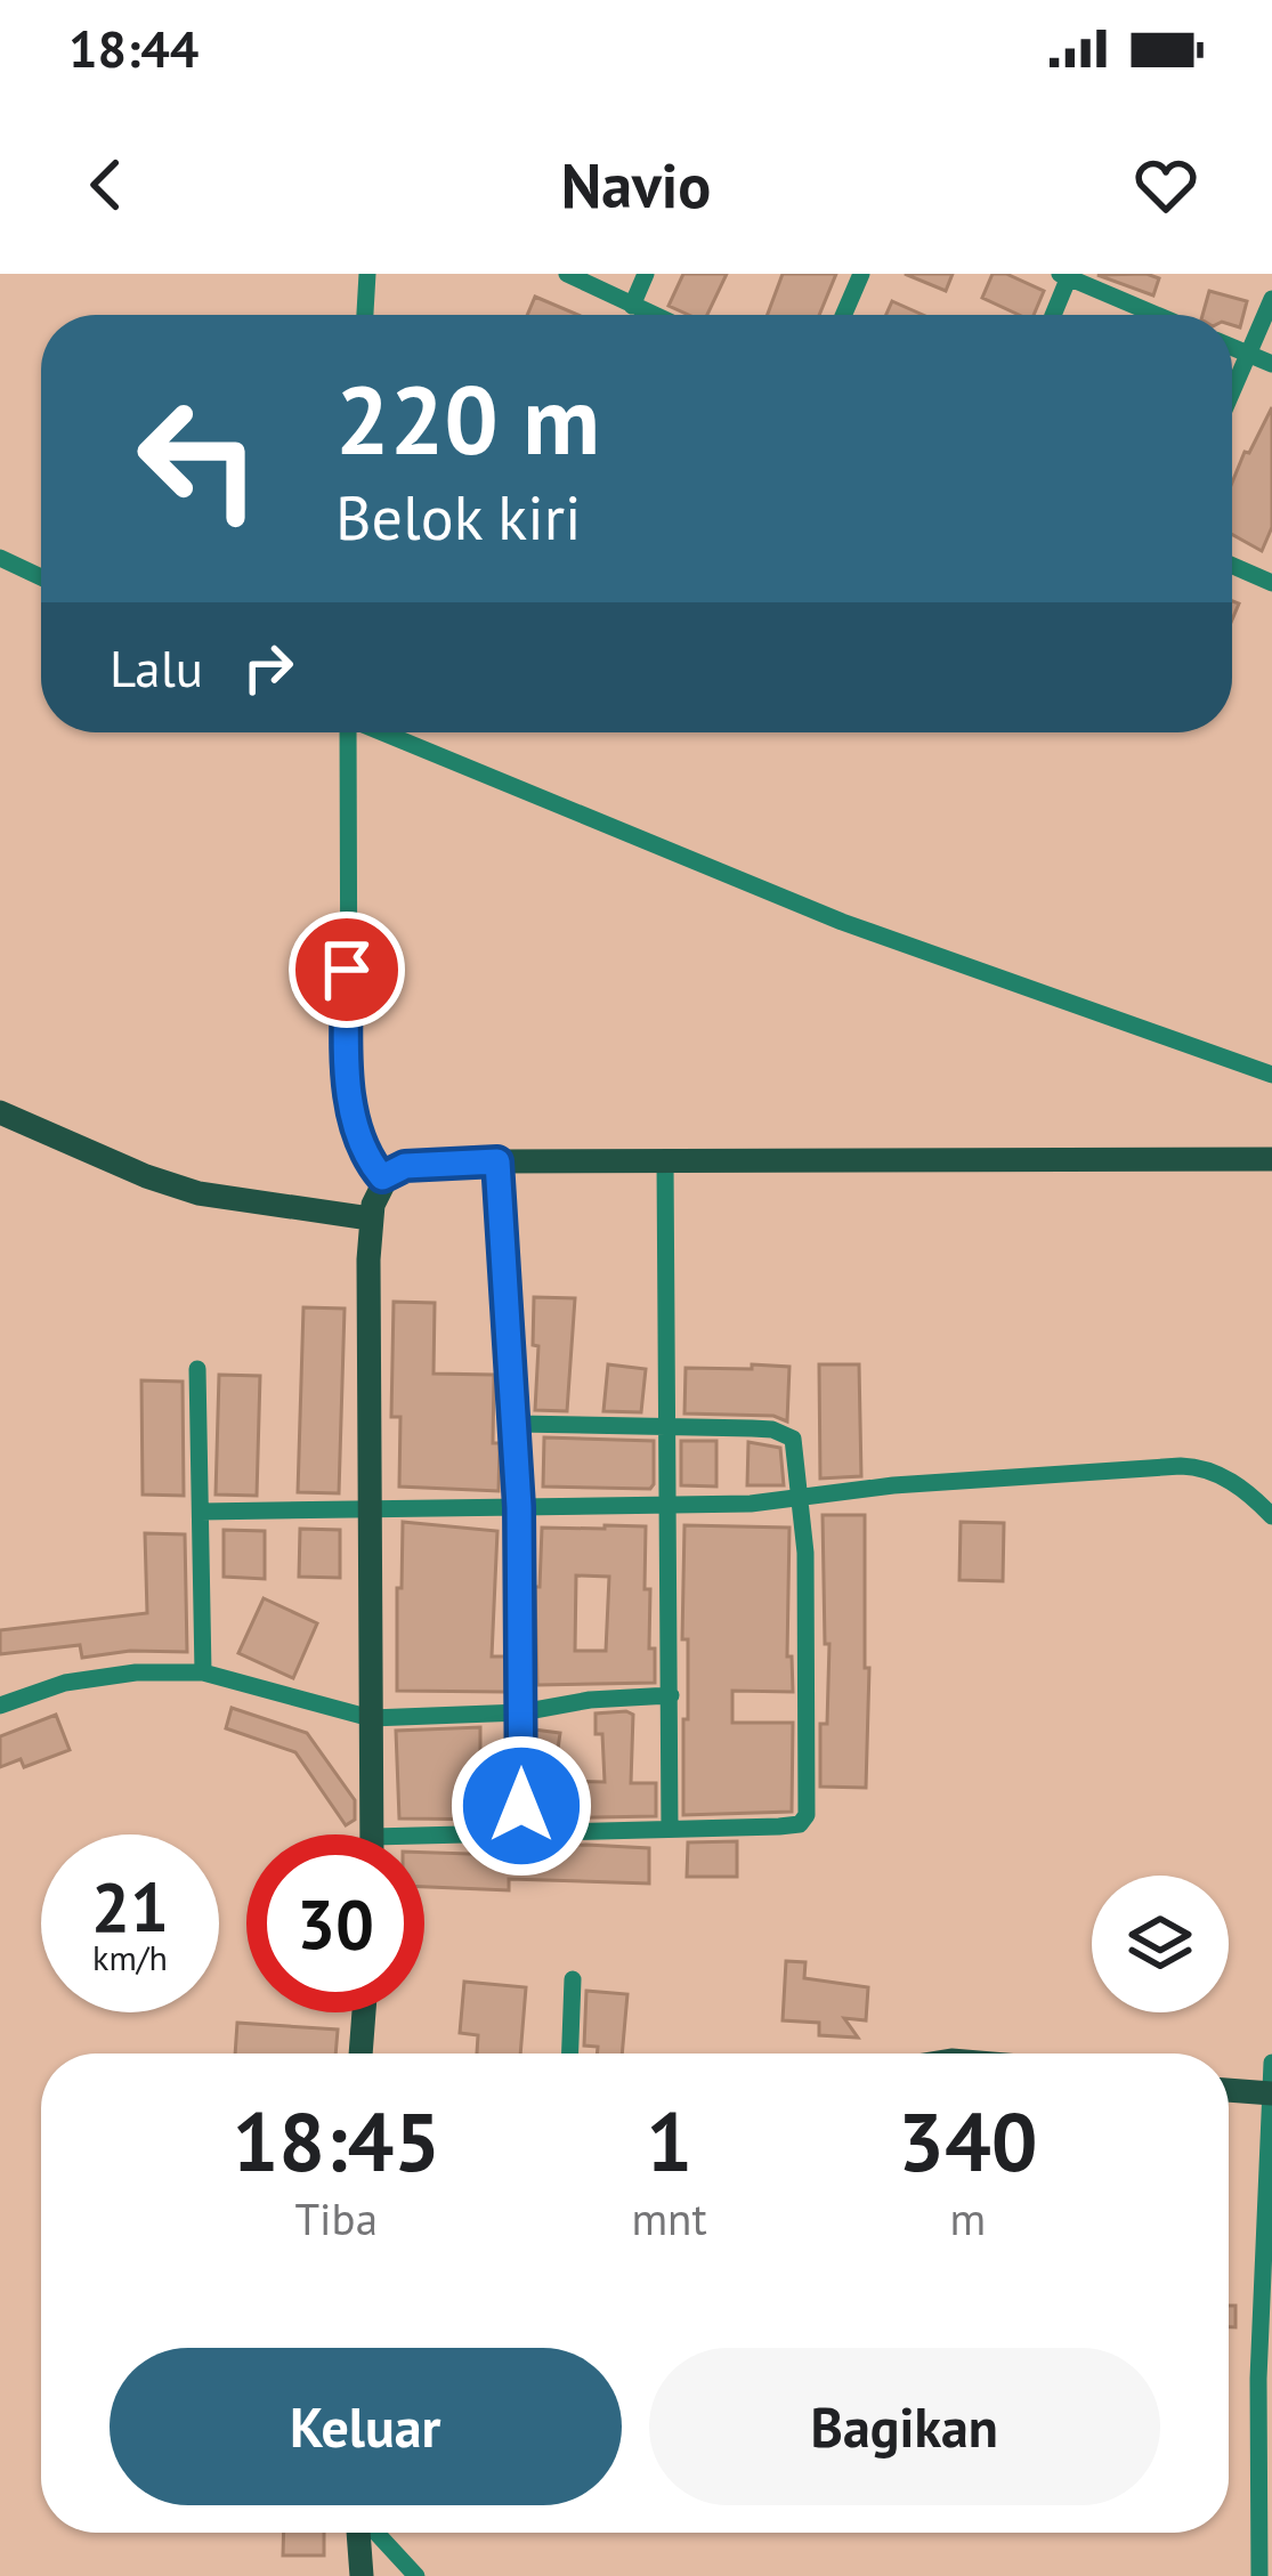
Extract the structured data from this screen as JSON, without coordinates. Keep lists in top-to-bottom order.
{
  "page": {
    "status": "18:44",
    "header": "Navio",
    "turn": ["220 m", "Belok kiri"],
    "then": "Lalu",
    "speed": "21 km/h",
    "limit": "30",
    "eta": [
      "18:45",
      "Tiba",
      "1",
      "mnt",
      "340",
      "m"
    ],
    "buttons": ["Keluar", "Bagikan"]
  }
}
